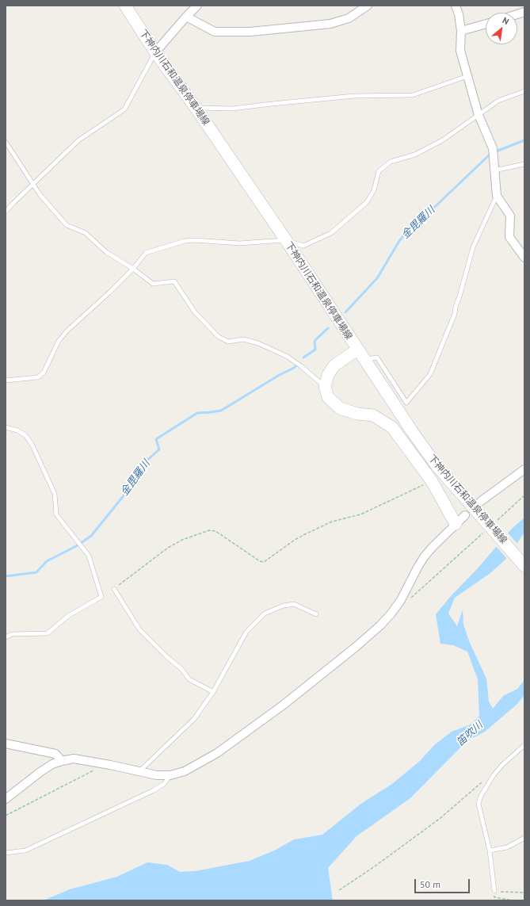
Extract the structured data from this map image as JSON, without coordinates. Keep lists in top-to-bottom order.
{
  "streets": {
    "main road": ["下神内川石和温泉停車場線"]
  },
  "water": ["金毘羅川", "笛吹川"],
  "scale_bar": "50 m",
  "north": "top right"
}
